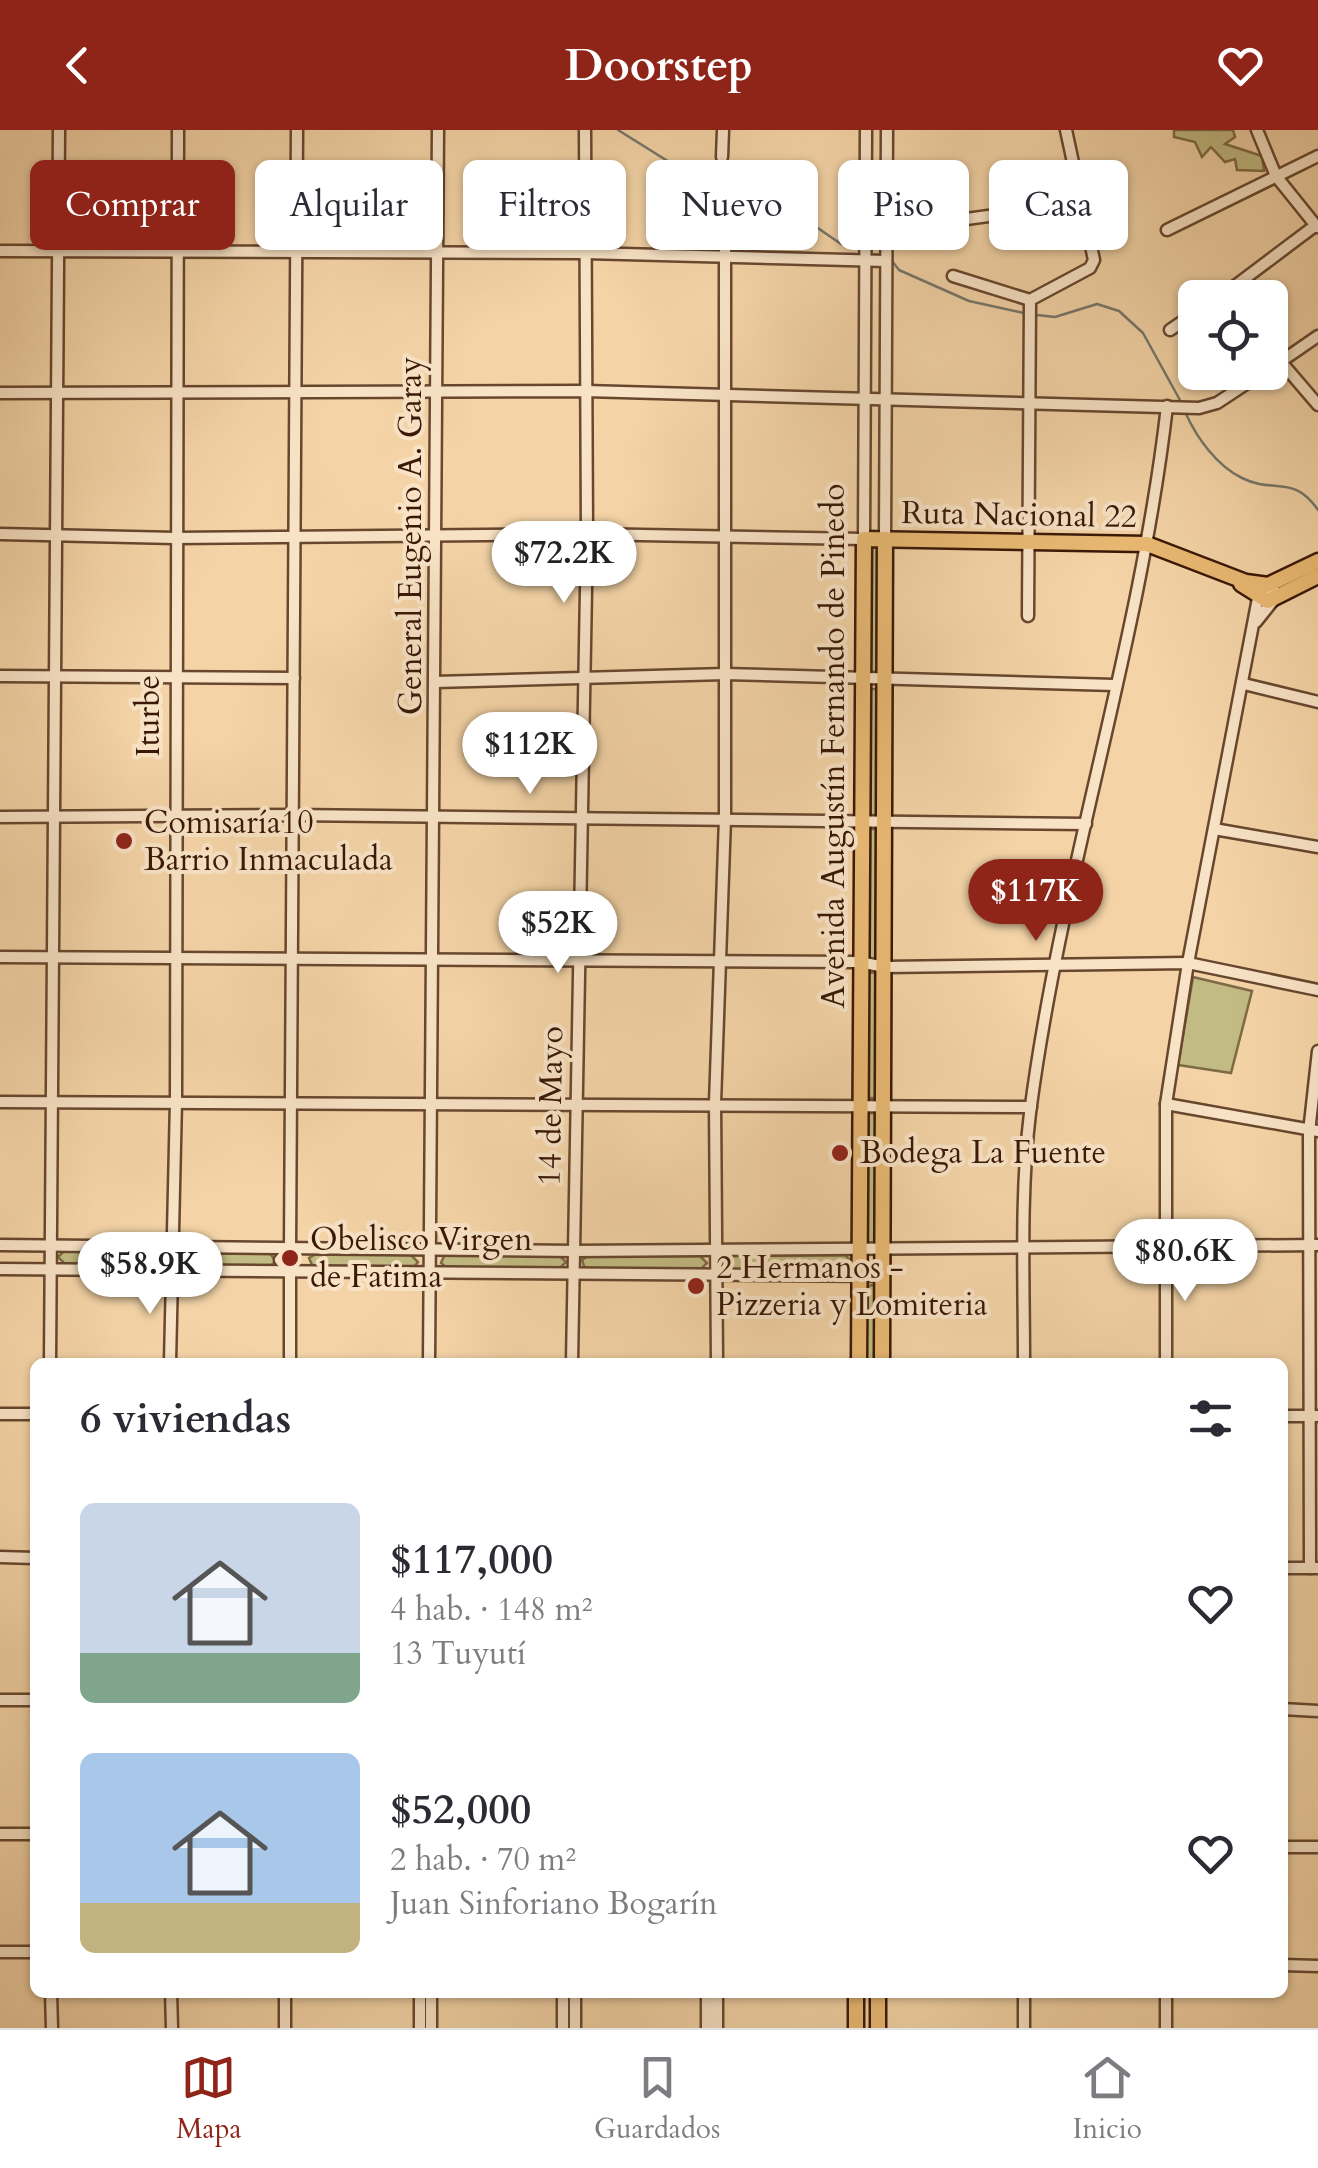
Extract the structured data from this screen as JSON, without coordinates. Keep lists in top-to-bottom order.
{
  "streets": {
    "highway": ["Ruta Nacional 22", "Avenida Augustín Fernando de Pinedo"],
    "street": ["General Eugenio A. Garay", "Iturbe", "14 de Mayo"]
  },
  "crossings": [
    ["Ruta Nacional 22", "Avenida Augustín Fernando de Pinedo"]
  ],
  "places": [
    "Comisaría10 Barrio Inmaculada",
    "Bodega La Fuente",
    "Obelisco Virgen de Fatima",
    "2 Hermanos - Pizzeria y Lomiteria"
  ],
  "page": {
    "header": "Doorstep",
    "chip": [
      "Comprar",
      "Alquilar",
      "Filtros",
      "Nuevo",
      "Piso",
      "Casa"
    ],
    "price": [
      "$72.2K",
      "$112K",
      "$117K",
      "$52K",
      "$80.6K",
      "$58.9K"
    ],
    "heading": "6 viviendas",
    "list": [
      {
        "name": "$117,000",
        "note": "4 hab. · 148 m² · 13 Tuyutí"
      },
      {
        "name": "$52,000",
        "note": "2 hab. · 70 m² · Juan Sinforiano Bogarín"
      }
    ],
    "tabs": ["Mapa", "Guardados", "Inicio"]
  }
}
